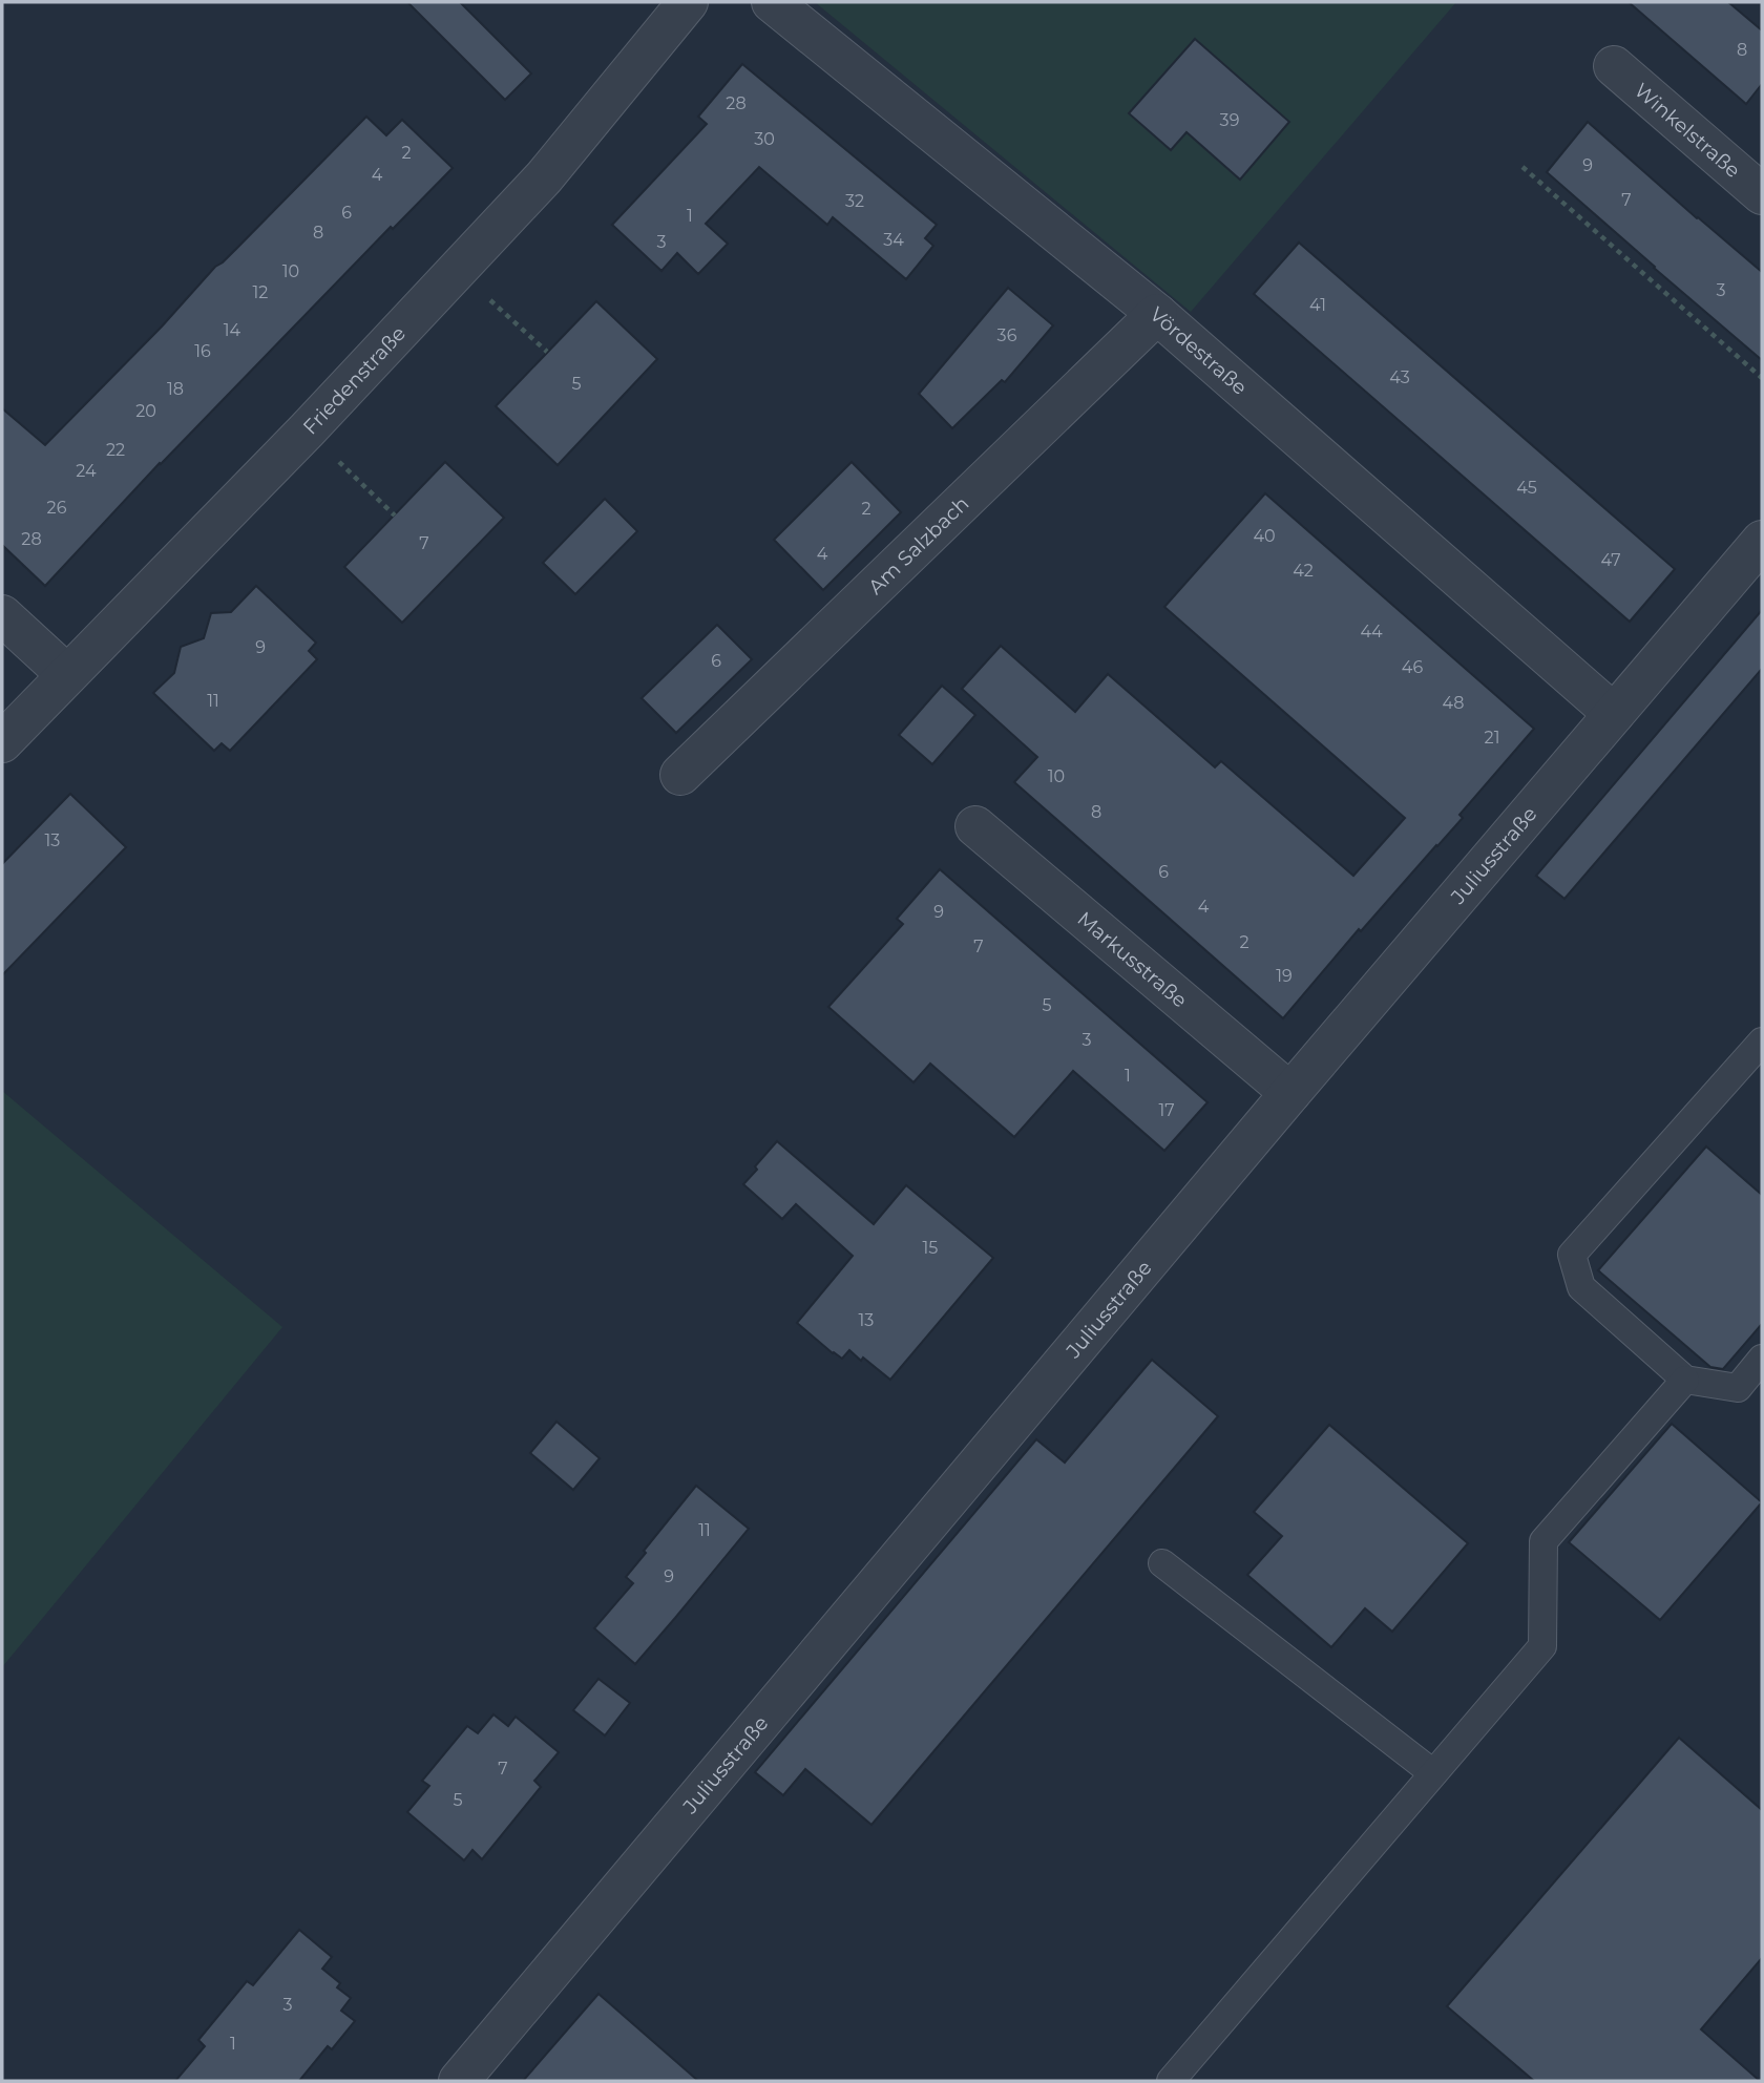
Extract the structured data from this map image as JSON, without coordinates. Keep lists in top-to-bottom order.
{
  "streets": {
    "street": [
      "Winkelstraße",
      "Vördestraße",
      "Friedenstraße",
      "Am Salzbach",
      "Juliusstraße",
      "Markusstraße"
    ]
  },
  "crossings": [
    ["Vördestraße", "Am Salzbach"],
    ["Vördestraße", "Juliusstraße"],
    ["Juliusstraße", "Markusstraße"]
  ],
  "house_numbers": [
    "8",
    "28",
    "39",
    "30",
    "2",
    "9",
    "4",
    "7",
    "32",
    "6",
    "1",
    "8",
    "34",
    "3",
    "10",
    "3",
    "12",
    "41",
    "14",
    "36",
    "16",
    "43",
    "5",
    "18",
    "20",
    "22",
    "24",
    "45",
    "26",
    "2",
    "40",
    "28",
    "7",
    "4",
    "47",
    "42",
    "44",
    "9",
    "6",
    "46",
    "11",
    "48",
    "21",
    "10",
    "8",
    "13",
    "6",
    "4",
    "9",
    "2",
    "7",
    "19",
    "5",
    "3",
    "1",
    "17",
    "15",
    "13",
    "11",
    "9",
    "7",
    "5",
    "3",
    "1"
  ]
}
